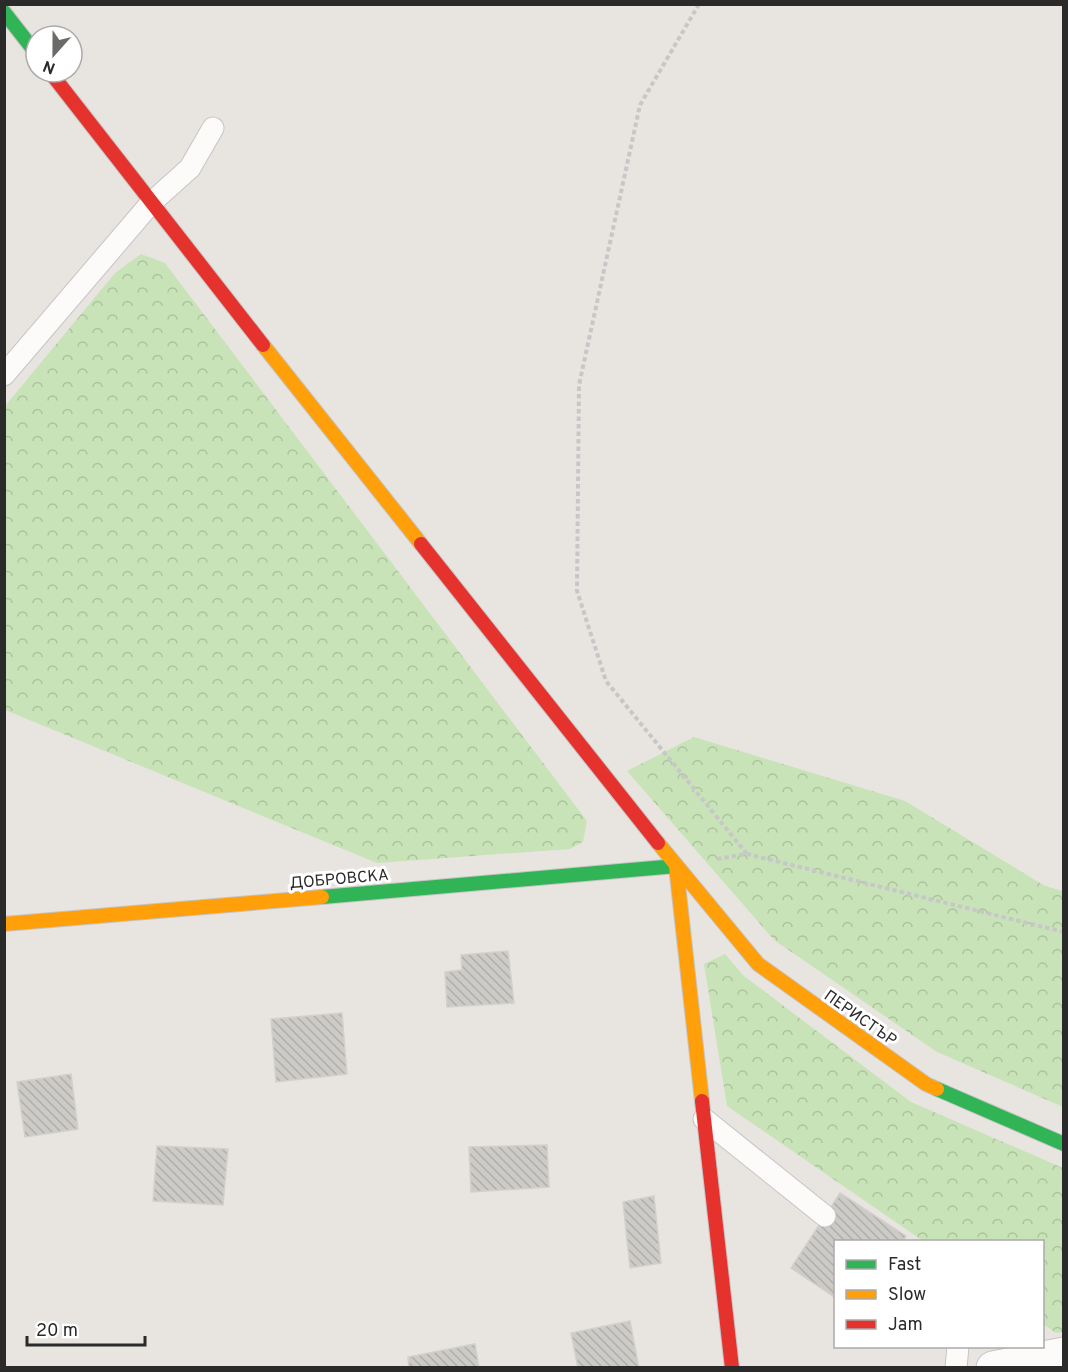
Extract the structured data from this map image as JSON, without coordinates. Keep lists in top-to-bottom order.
{
  "streets": {
    "street": ["ДОБРОВСКА", "ПЕРИСТЪР"]
  },
  "crossings": [
    ["ДОБРОВСКА", "ПЕРИСТЪР"]
  ],
  "legend": ["Fast", "Slow", "Jam"],
  "scale_bar": "20 m",
  "north": "bottom"
}
